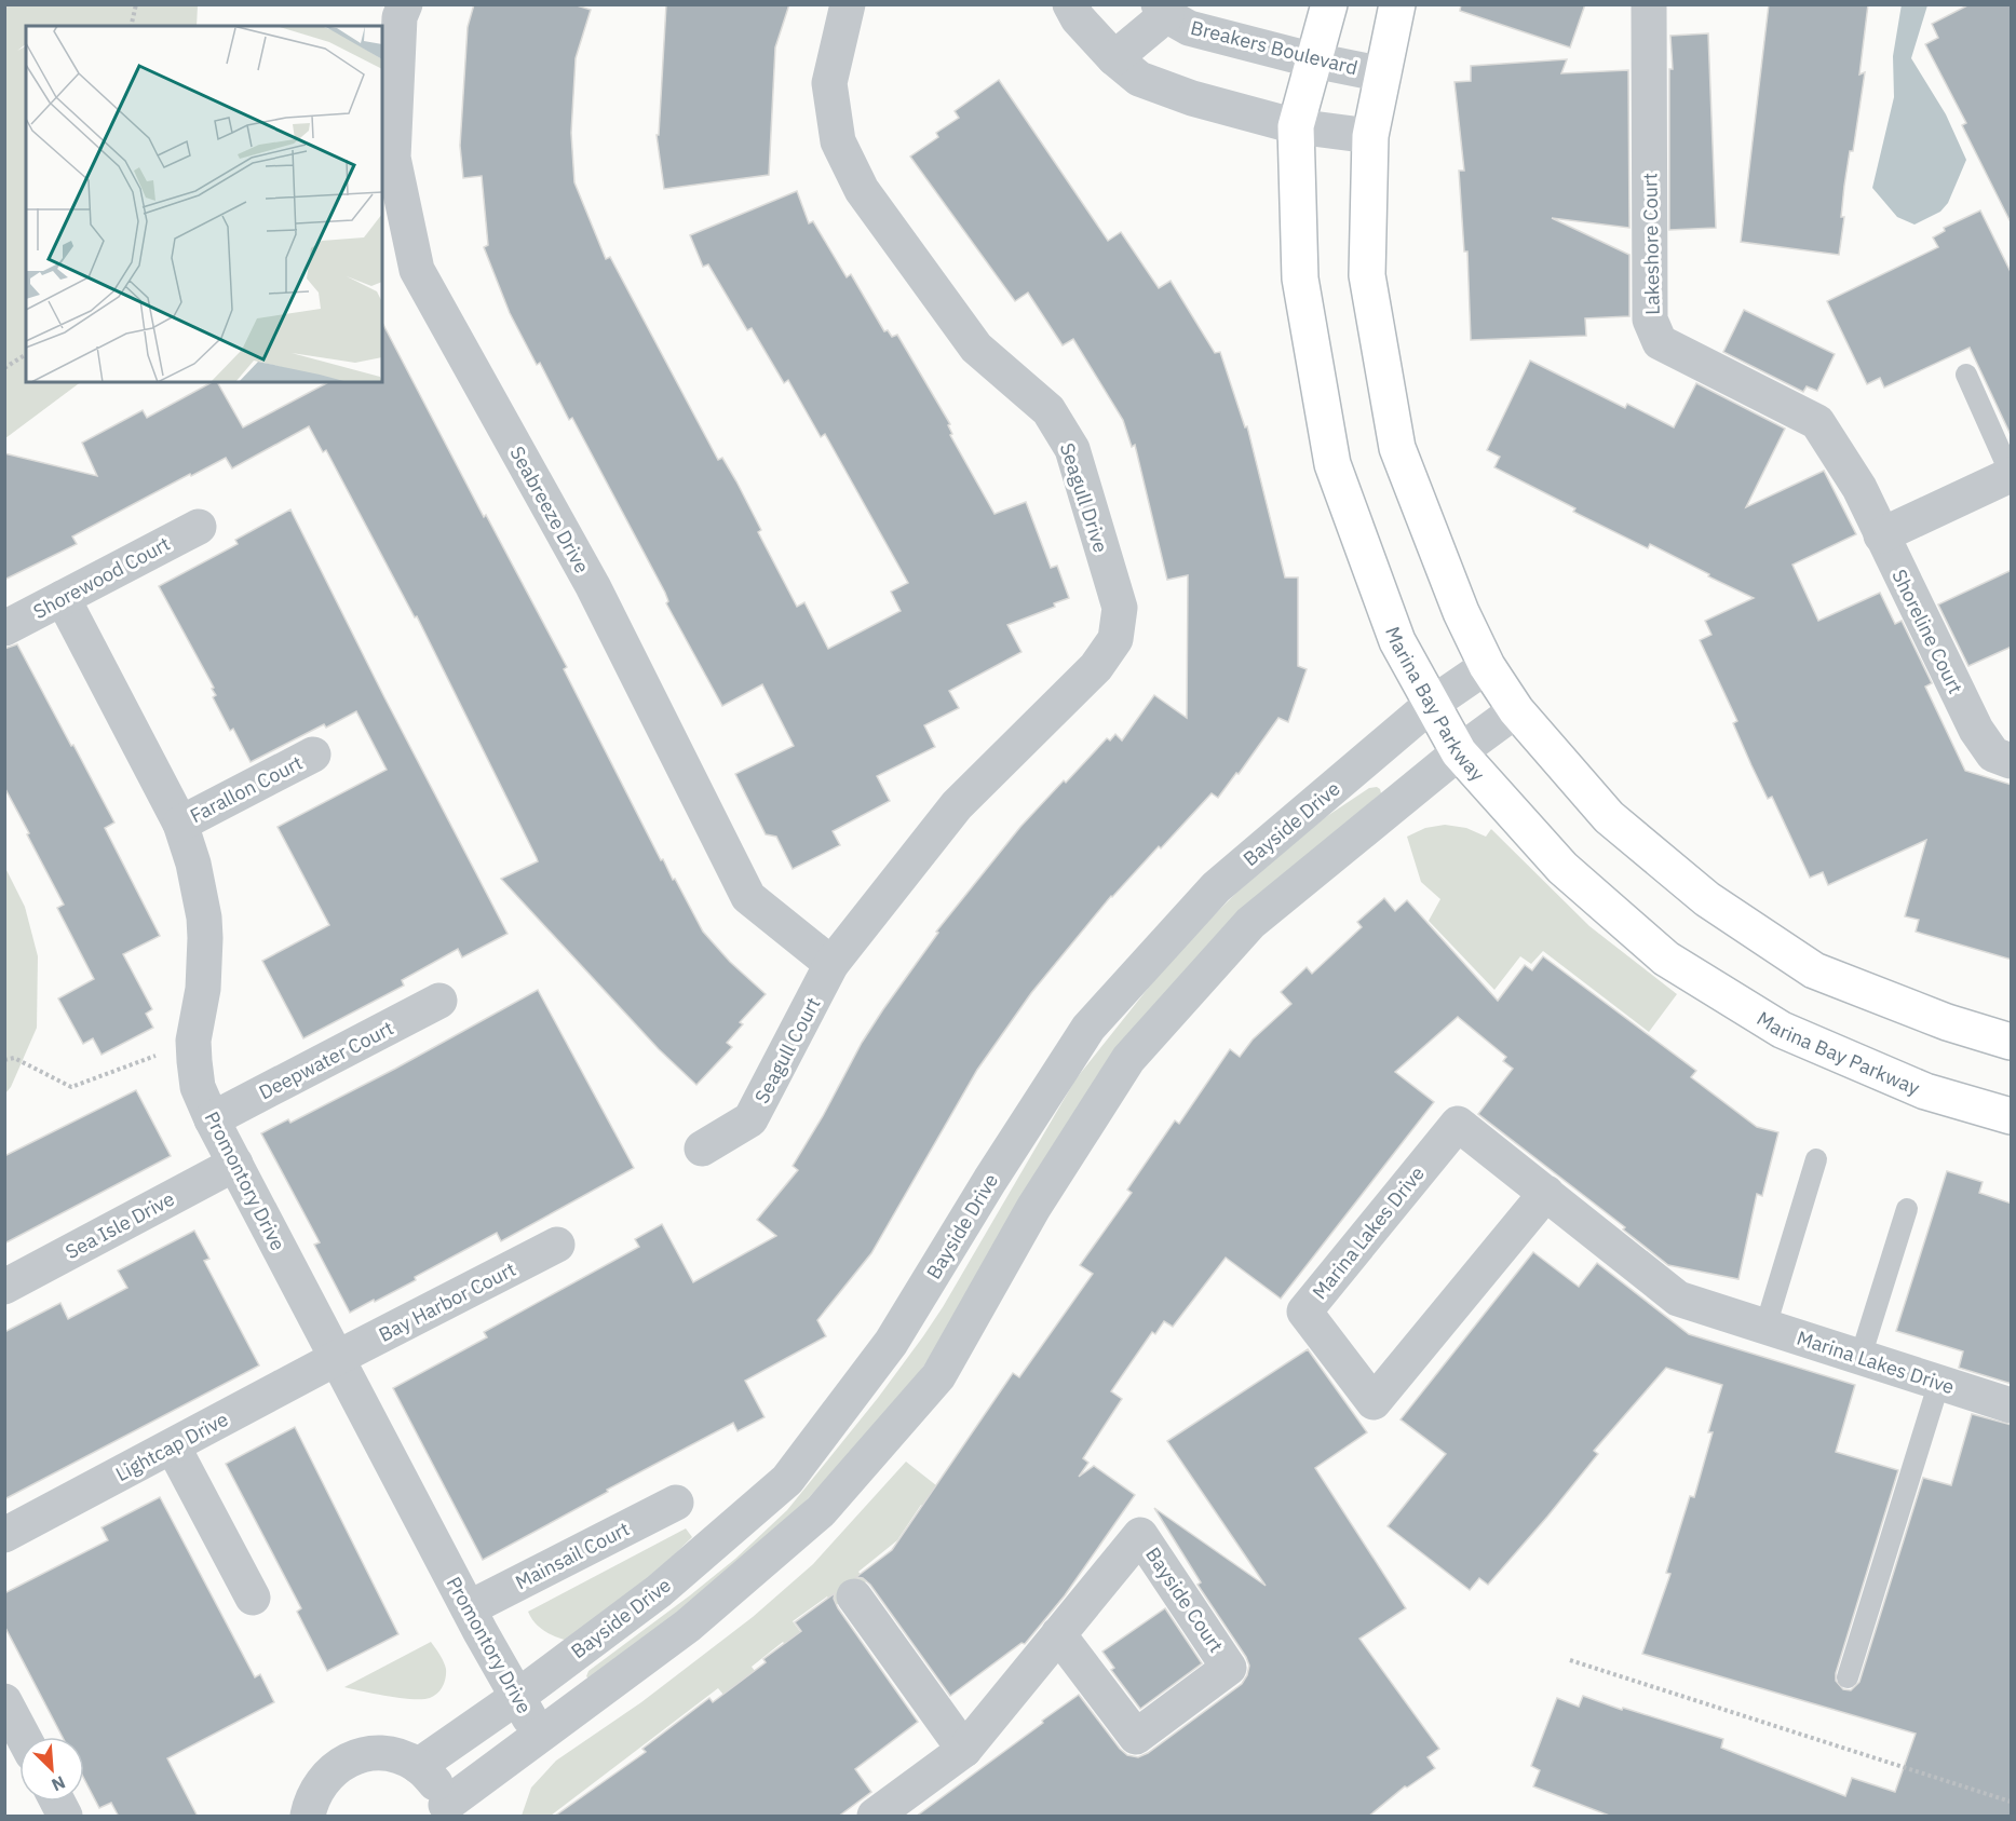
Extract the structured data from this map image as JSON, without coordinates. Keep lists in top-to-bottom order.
{
  "streets": {
    "street": [
      "Breakers Boulevard",
      "Lakeshore Court",
      "Seagull Drive",
      "Seabreeze Drive",
      "Shorewood Court",
      "Shoreline Court",
      "Marina Bay Parkway",
      "Farallon Court",
      "Bayside Drive",
      "Seagull Court",
      "Deepwater Court",
      "Promontory Drive",
      "Sea Isle Drive",
      "Marina Lakes Drive",
      "Bay Harbor Court",
      "Lightcap Drive",
      "Mainsail Court",
      "Bayside Court"
    ]
  },
  "crossings": [
    ["Breakers Boulevard", "Marina Bay Parkway"],
    ["Lakeshore Court", "Shoreline Court"],
    ["Seagull Drive", "Seabreeze Drive"],
    ["Seagull Drive", "Seagull Court"],
    ["Seabreeze Drive", "Seagull Court"],
    ["Shorewood Court", "Promontory Drive"],
    ["Marina Bay Parkway", "Bayside Drive"],
    ["Farallon Court", "Promontory Drive"],
    ["Bayside Drive", "Promontory Drive"],
    ["Deepwater Court", "Promontory Drive"],
    ["Promontory Drive", "Sea Isle Drive"],
    ["Promontory Drive", "Bay Harbor Court"],
    ["Promontory Drive", "Lightcap Drive"],
    ["Promontory Drive", "Mainsail Court"],
    ["Bay Harbor Court", "Lightcap Drive"]
  ],
  "north": "bottom right"
}
